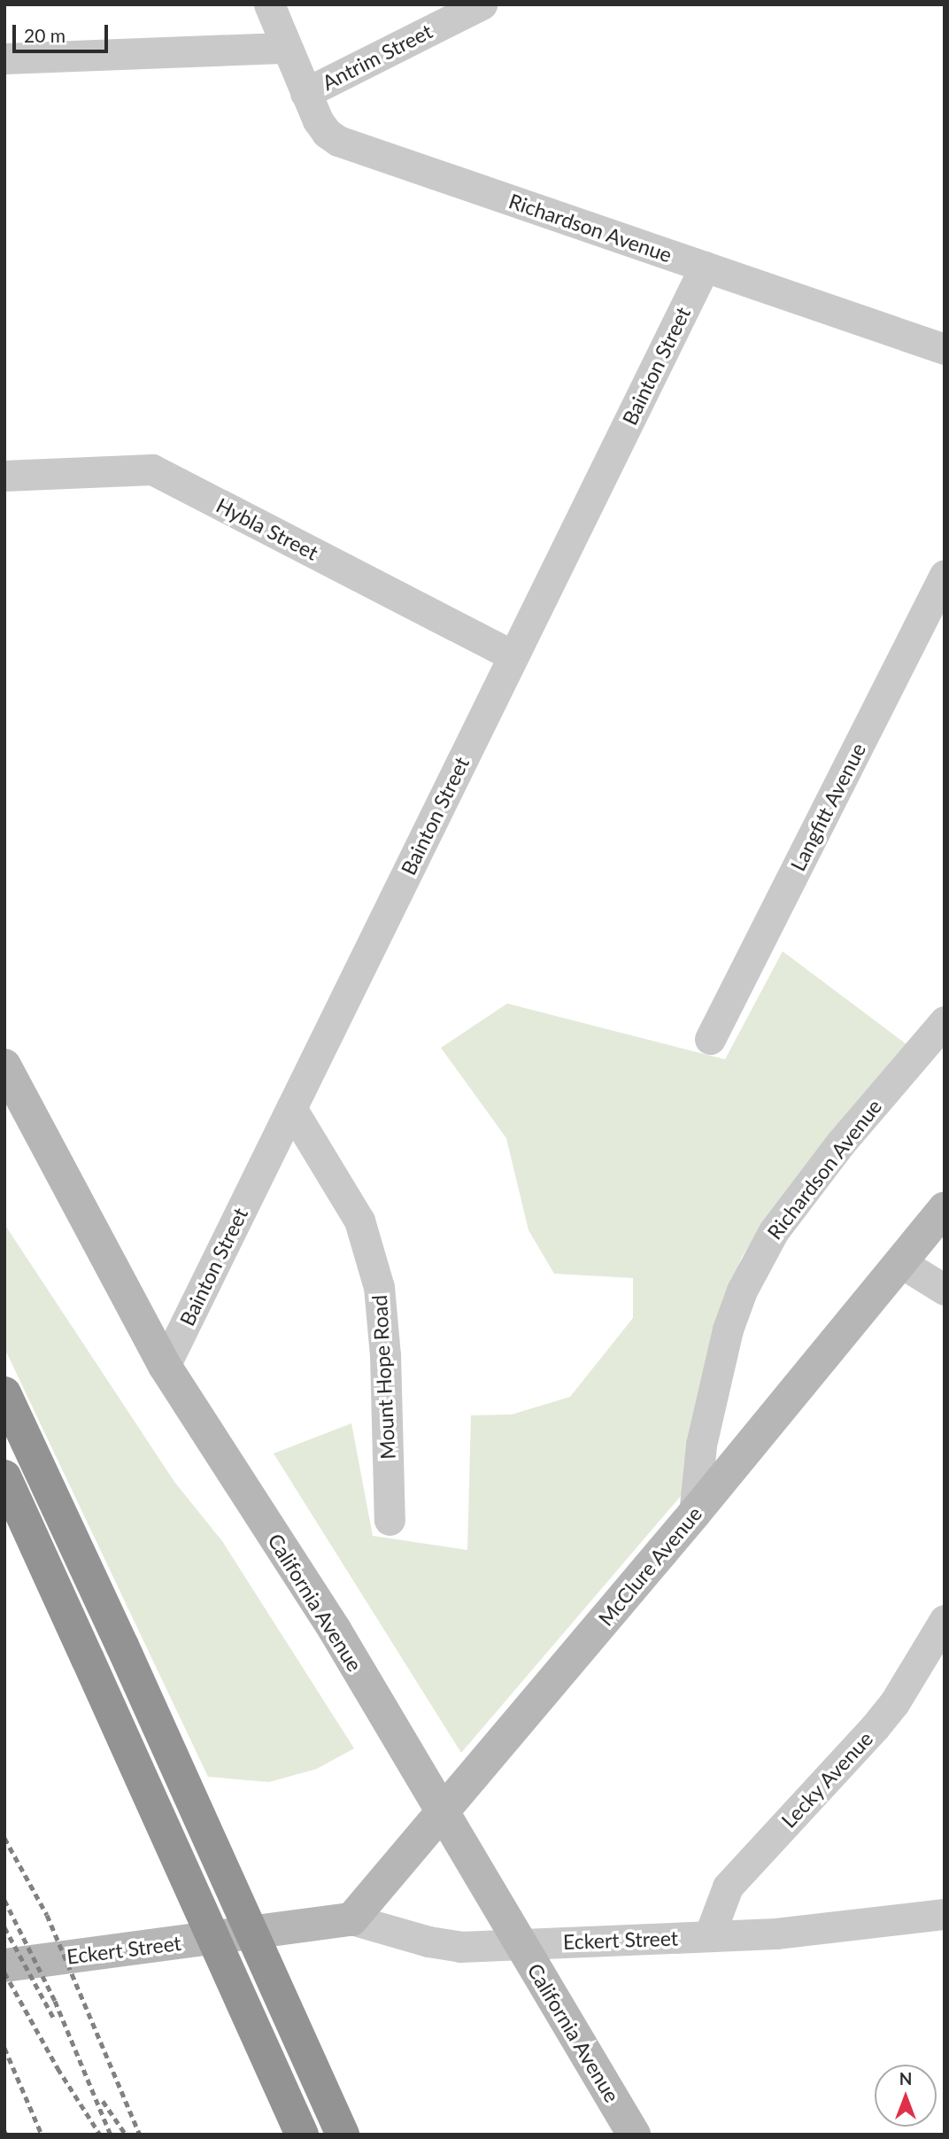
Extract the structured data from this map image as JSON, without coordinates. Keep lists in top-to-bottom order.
{
  "streets": {
    "street": [
      "Antrim Street",
      "Richardson Avenue",
      "Bainton Street",
      "Hybla Street",
      "Langfitt Avenue",
      "Mount Hope Road",
      "McClure Avenue",
      "California Avenue",
      "Lecky Avenue",
      "Eckert Street"
    ]
  },
  "crossings": [
    ["Antrim Street", "Richardson Avenue"],
    ["Richardson Avenue", "Bainton Street"],
    ["Richardson Avenue", "McClure Avenue"],
    ["Bainton Street", "Hybla Street"],
    ["Bainton Street", "Mount Hope Road"],
    ["Bainton Street", "California Avenue"],
    ["McClure Avenue", "Eckert Street"],
    ["Lecky Avenue", "Eckert Street"]
  ],
  "scale_bar": "20 m",
  "north": "top"
}
